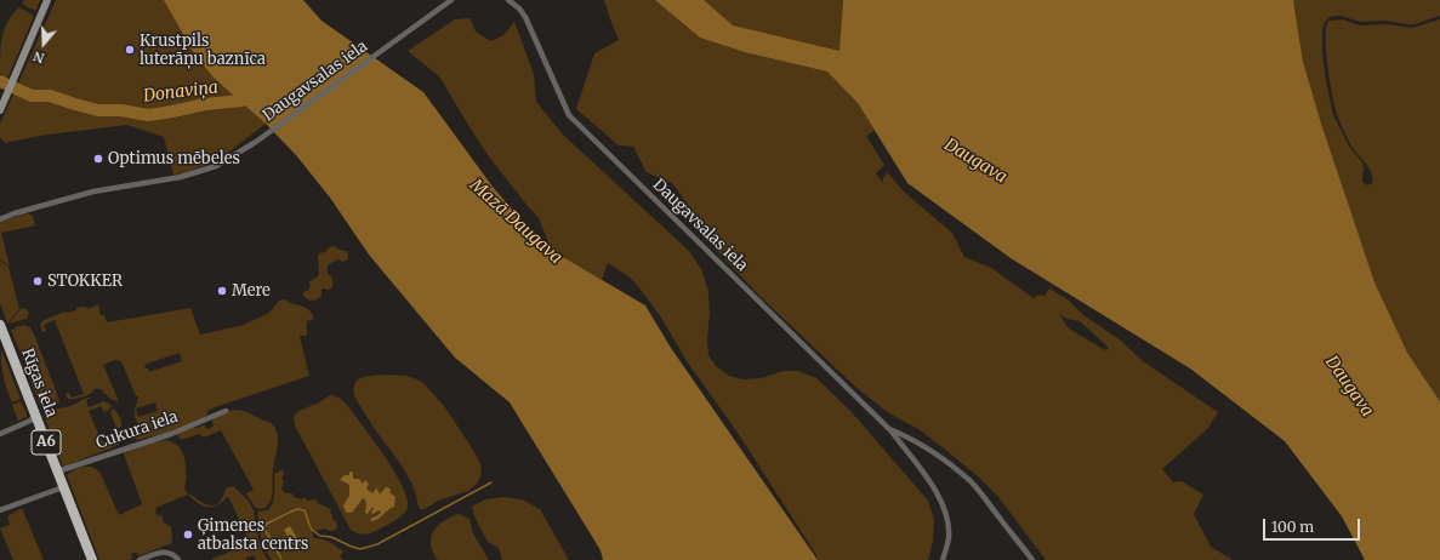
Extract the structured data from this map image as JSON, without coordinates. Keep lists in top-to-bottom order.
{
  "streets": {
    "highway": ["Rīgas iela", "A6"],
    "street": ["Daugavsalas iela", "Cukura iela"]
  },
  "crossings": [
    ["Rīgas iela", "Cukura iela"]
  ],
  "water": ["Donaviņa", "Daugava", "Mazā Daugava"],
  "places": [
    "Krustpils luterāņu baznīca",
    "Optimus mēbeles",
    "STOKKER",
    "Mere",
    "Ģimenes atbalsta centrs"
  ],
  "scale_bar": "100 m",
  "north": "bottom"
}
